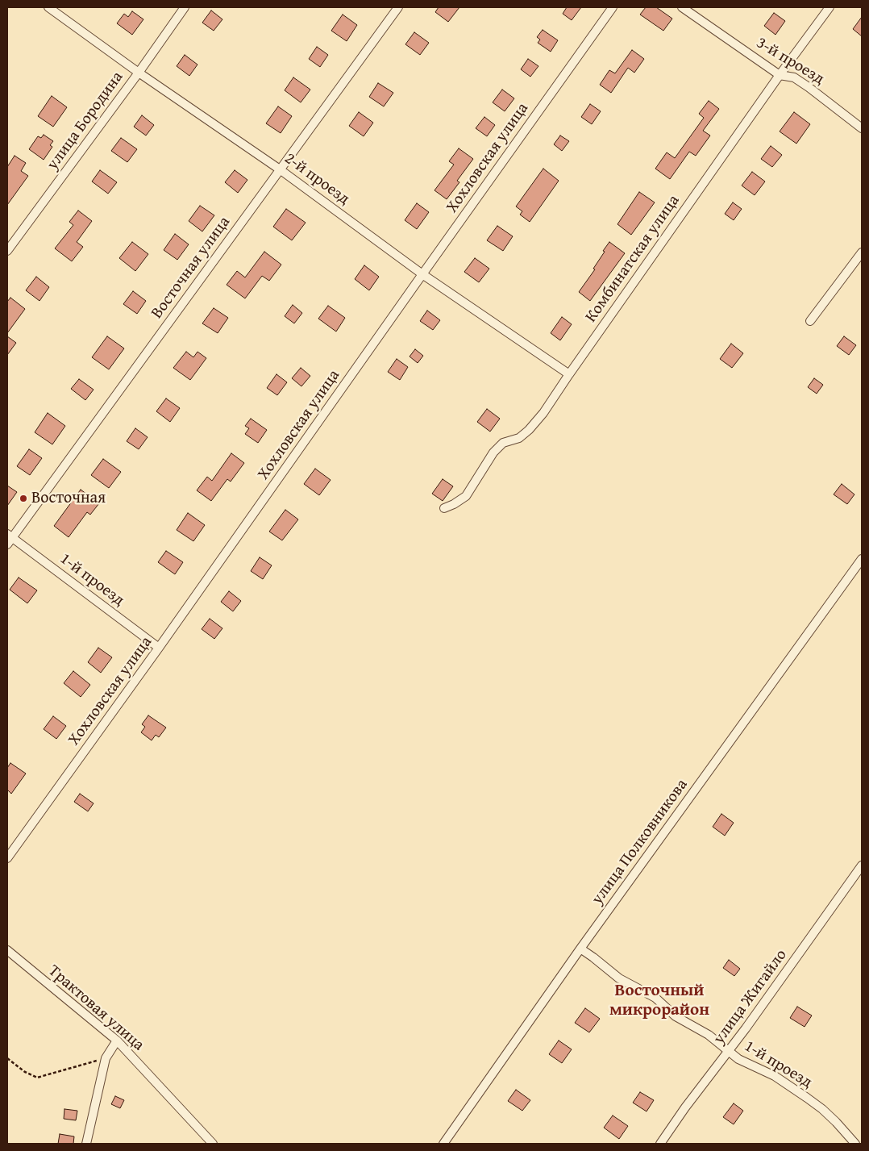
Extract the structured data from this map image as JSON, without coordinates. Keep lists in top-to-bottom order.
{
  "streets": {
    "street": [
      "3-й проезд",
      "улица Бородина",
      "Хохловская улица",
      "2-й проезд",
      "Комбинатская улица",
      "Восточная улица",
      "1-й проезд",
      "улица Полковникова",
      "улица Жигайло",
      "Трактовая улица"
    ]
  },
  "crossings": [
    ["3-й проезд", "Комбинатская улица"],
    ["улица Бородина", "2-й проезд"],
    ["Хохловская улица", "2-й проезд"],
    ["Хохловская улица", "1-й проезд"],
    ["2-й проезд", "Комбинатская улица"],
    ["2-й проезд", "Восточная улица"],
    ["Восточная улица", "1-й проезд"],
    ["1-й проезд", "улица Полковникова"],
    ["1-й проезд", "улица Жигайло"]
  ],
  "districts": ["Восточный микрорайон"],
  "places": ["Восточная"]
}
